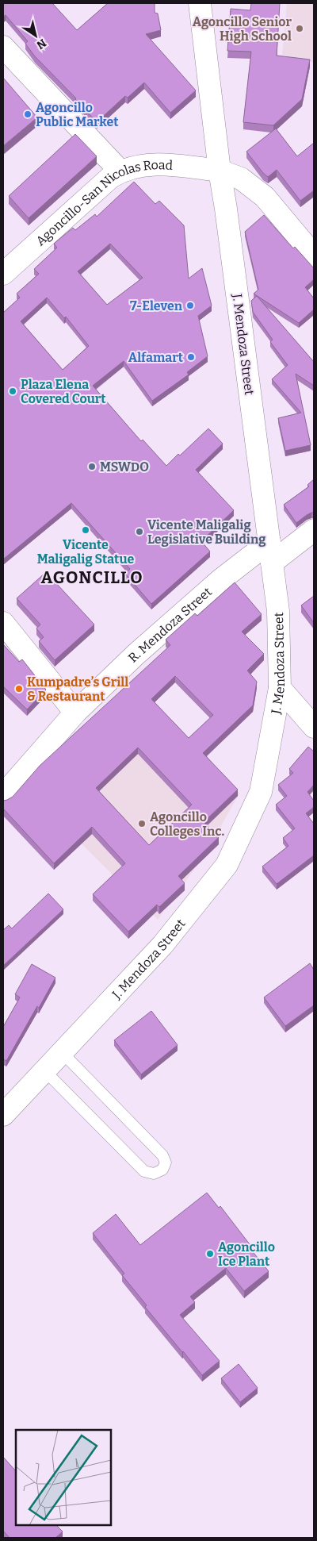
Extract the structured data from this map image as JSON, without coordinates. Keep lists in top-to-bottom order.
{
  "streets": {
    "main road": ["Agoncillo-San Nicolas Road", "J. Mendoza Street", "R. Mendoza Street"]
  },
  "crossings": [
    ["Agoncillo-San Nicolas Road", "J. Mendoza Street"],
    ["J. Mendoza Street", "R. Mendoza Street"]
  ],
  "districts": ["AGONCILLO"],
  "places": [
    "Agoncillo Senior High School",
    "Agoncillo Public Market",
    "7-Eleven",
    "Alfamart",
    "Plaza Elena Covered Court",
    "MSWDO",
    "Vicente Maligalig Statue",
    "Vicente Maligalig Legislative Building",
    "Kumpadre’s Grill & Restaurant",
    "Agoncillo Colleges Inc.",
    "Agoncillo Ice Plant"
  ],
  "north": "bottom right"
}
